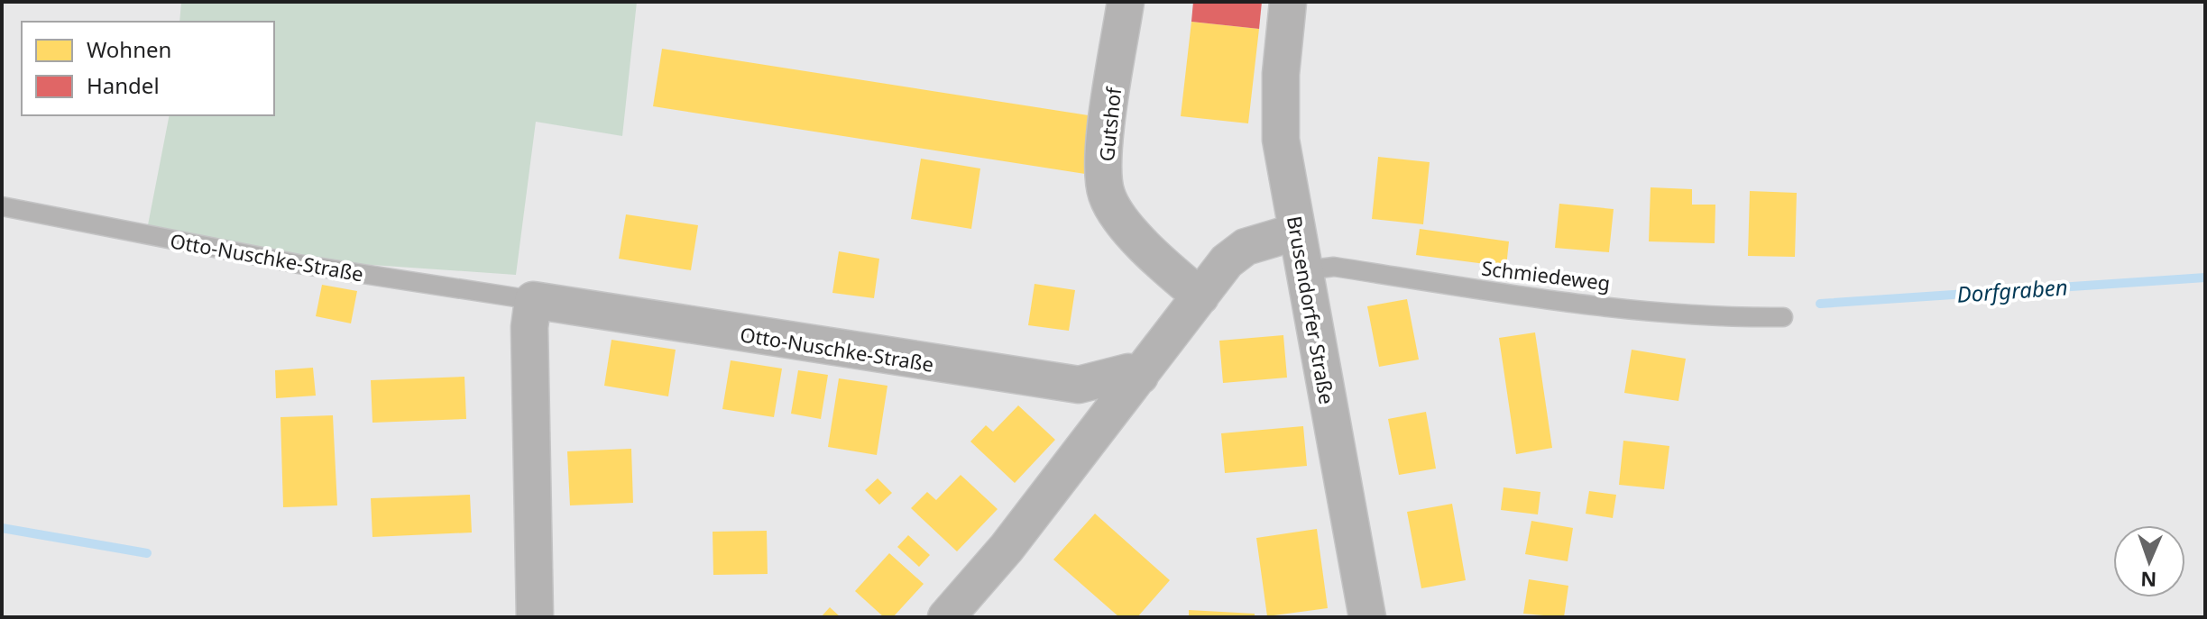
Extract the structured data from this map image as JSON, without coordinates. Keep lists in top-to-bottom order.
{
  "streets": {
    "street": ["Gutshof", "Otto-Nuschke-Straße", "Brusendorfer Straße"],
    "lane": ["Schmiedeweg"]
  },
  "crossings": [
    ["Schmiedeweg", "Brusendorfer Straße"]
  ],
  "water": ["Dorfgraben"],
  "legend": ["Wohnen", "Handel"],
  "north": "bottom"
}
